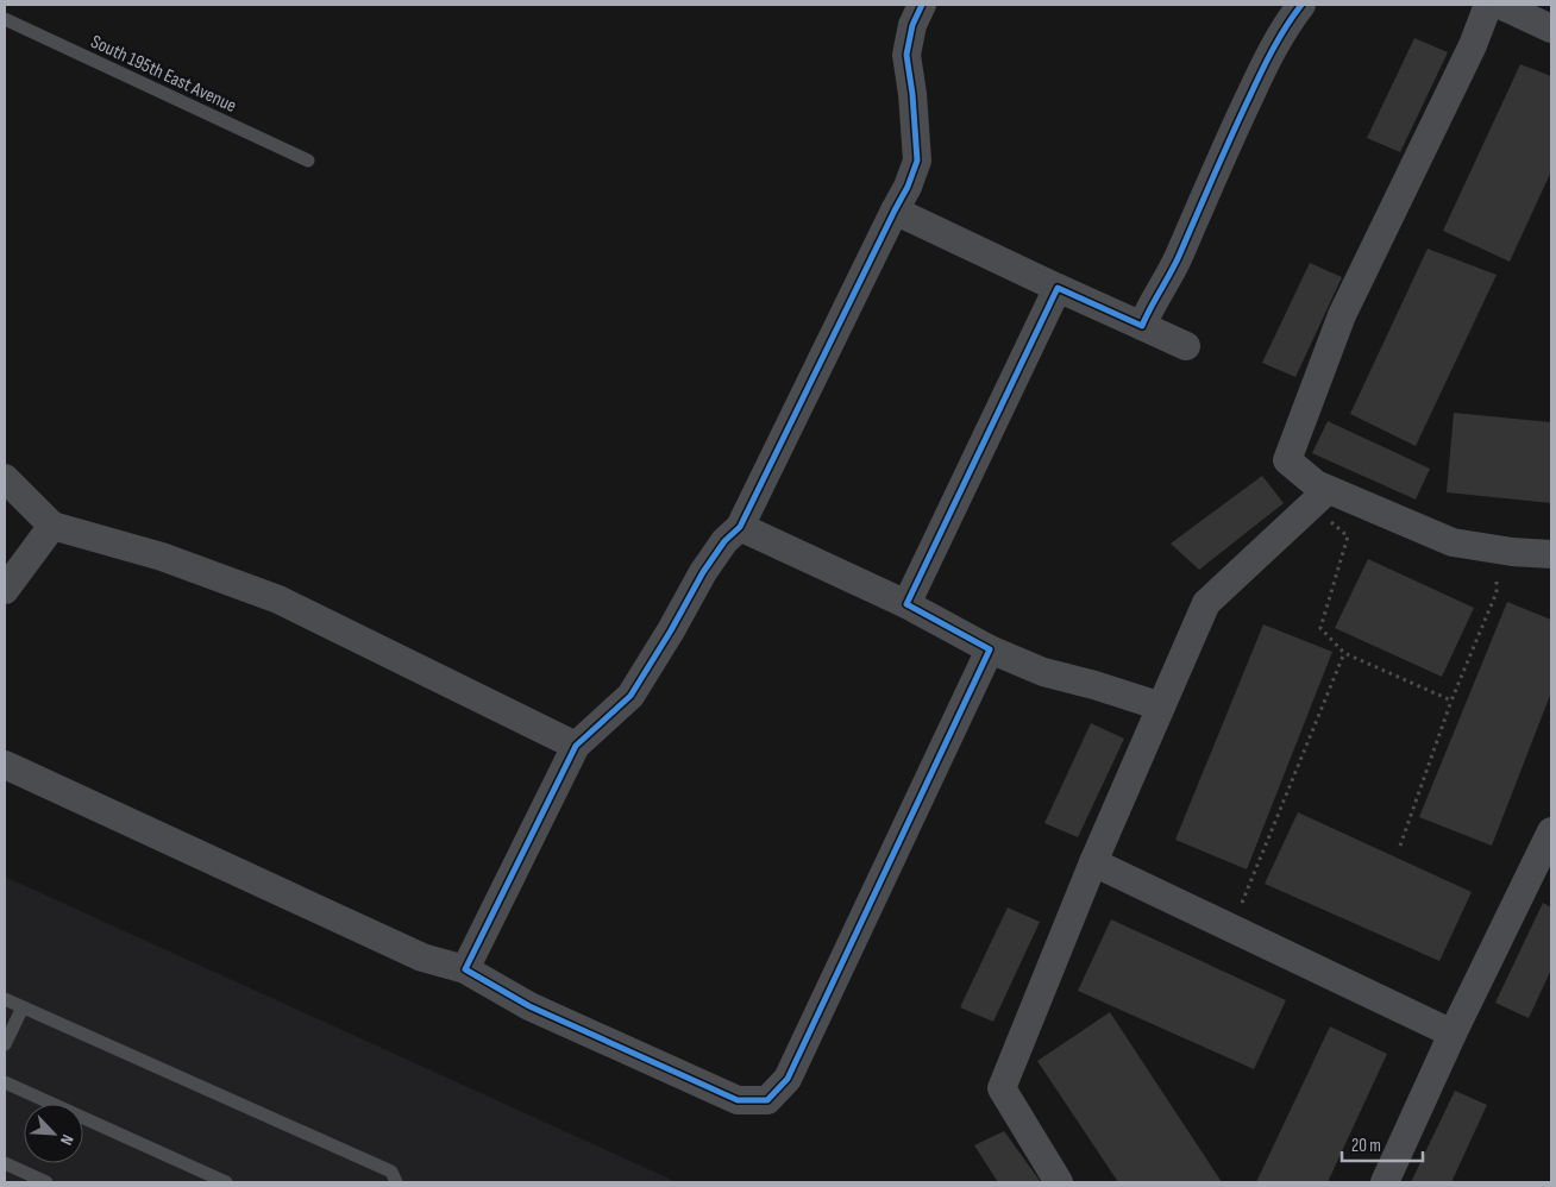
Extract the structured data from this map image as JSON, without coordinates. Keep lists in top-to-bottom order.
{
  "streets": {
    "lane": ["South 195th East Avenue"]
  },
  "scale_bar": "20 m",
  "north": "bottom right"
}
